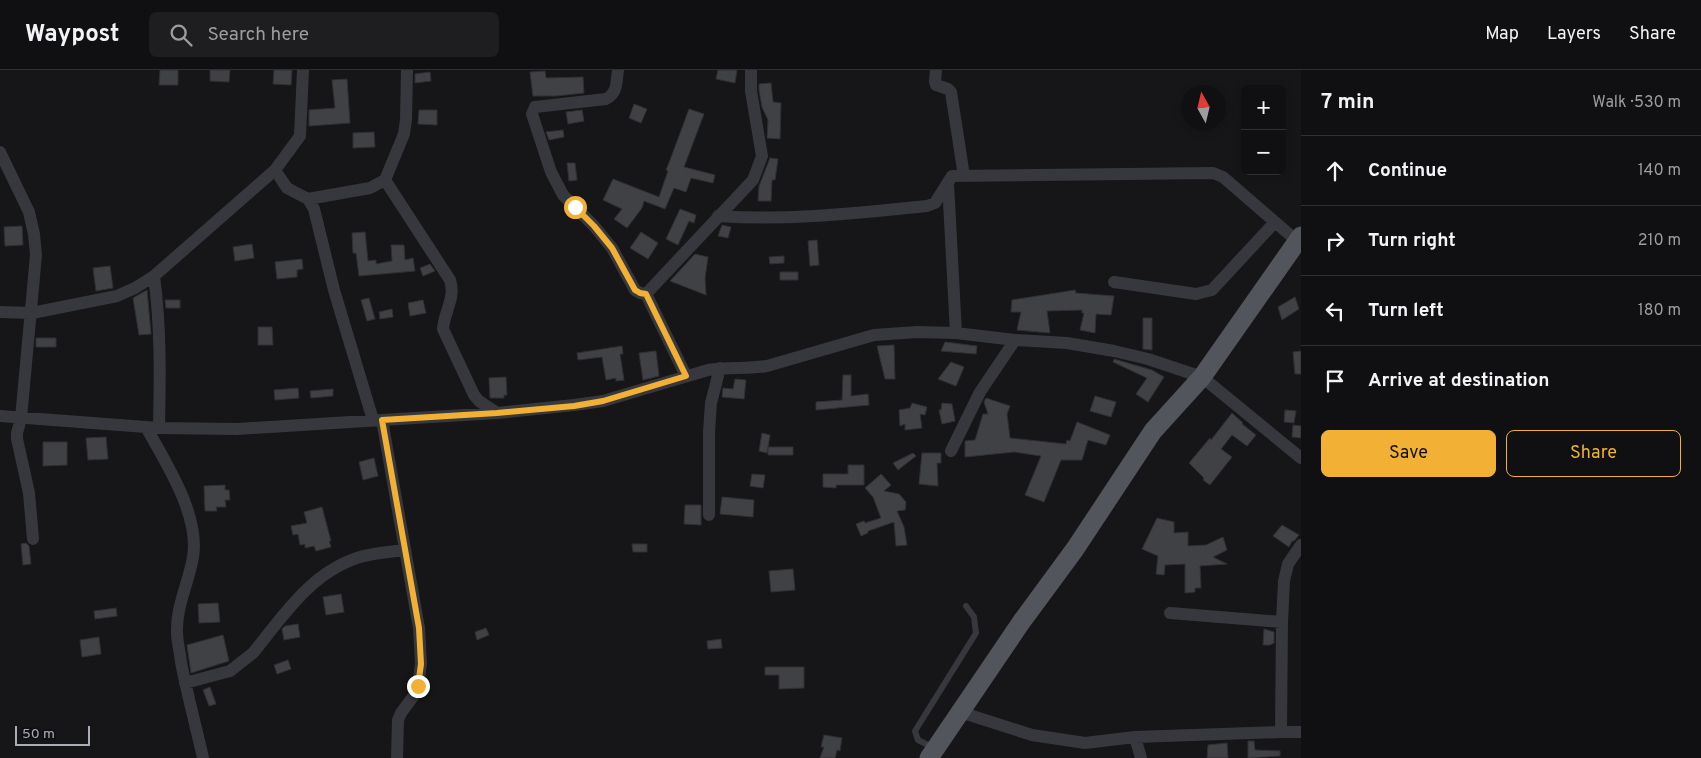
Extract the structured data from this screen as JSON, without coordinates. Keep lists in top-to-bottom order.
{
  "scale_bar": "50 m",
  "north": "top",
  "page": {
    "header": "Waypost",
    "search": "Search here",
    "nav": ["Map", "Layers", "Share"],
    "heading": ["7 min", "Walk · 530 m"],
    "map_buttons": ["+", "−"],
    "list": [
      ["Continue", "140 m"],
      ["Turn right", "210 m"],
      ["Turn left", "180 m"],
      "Arrive at destination"
    ],
    "buttons": ["Save", "Share"],
    "scale": "50 m"
  }
}
